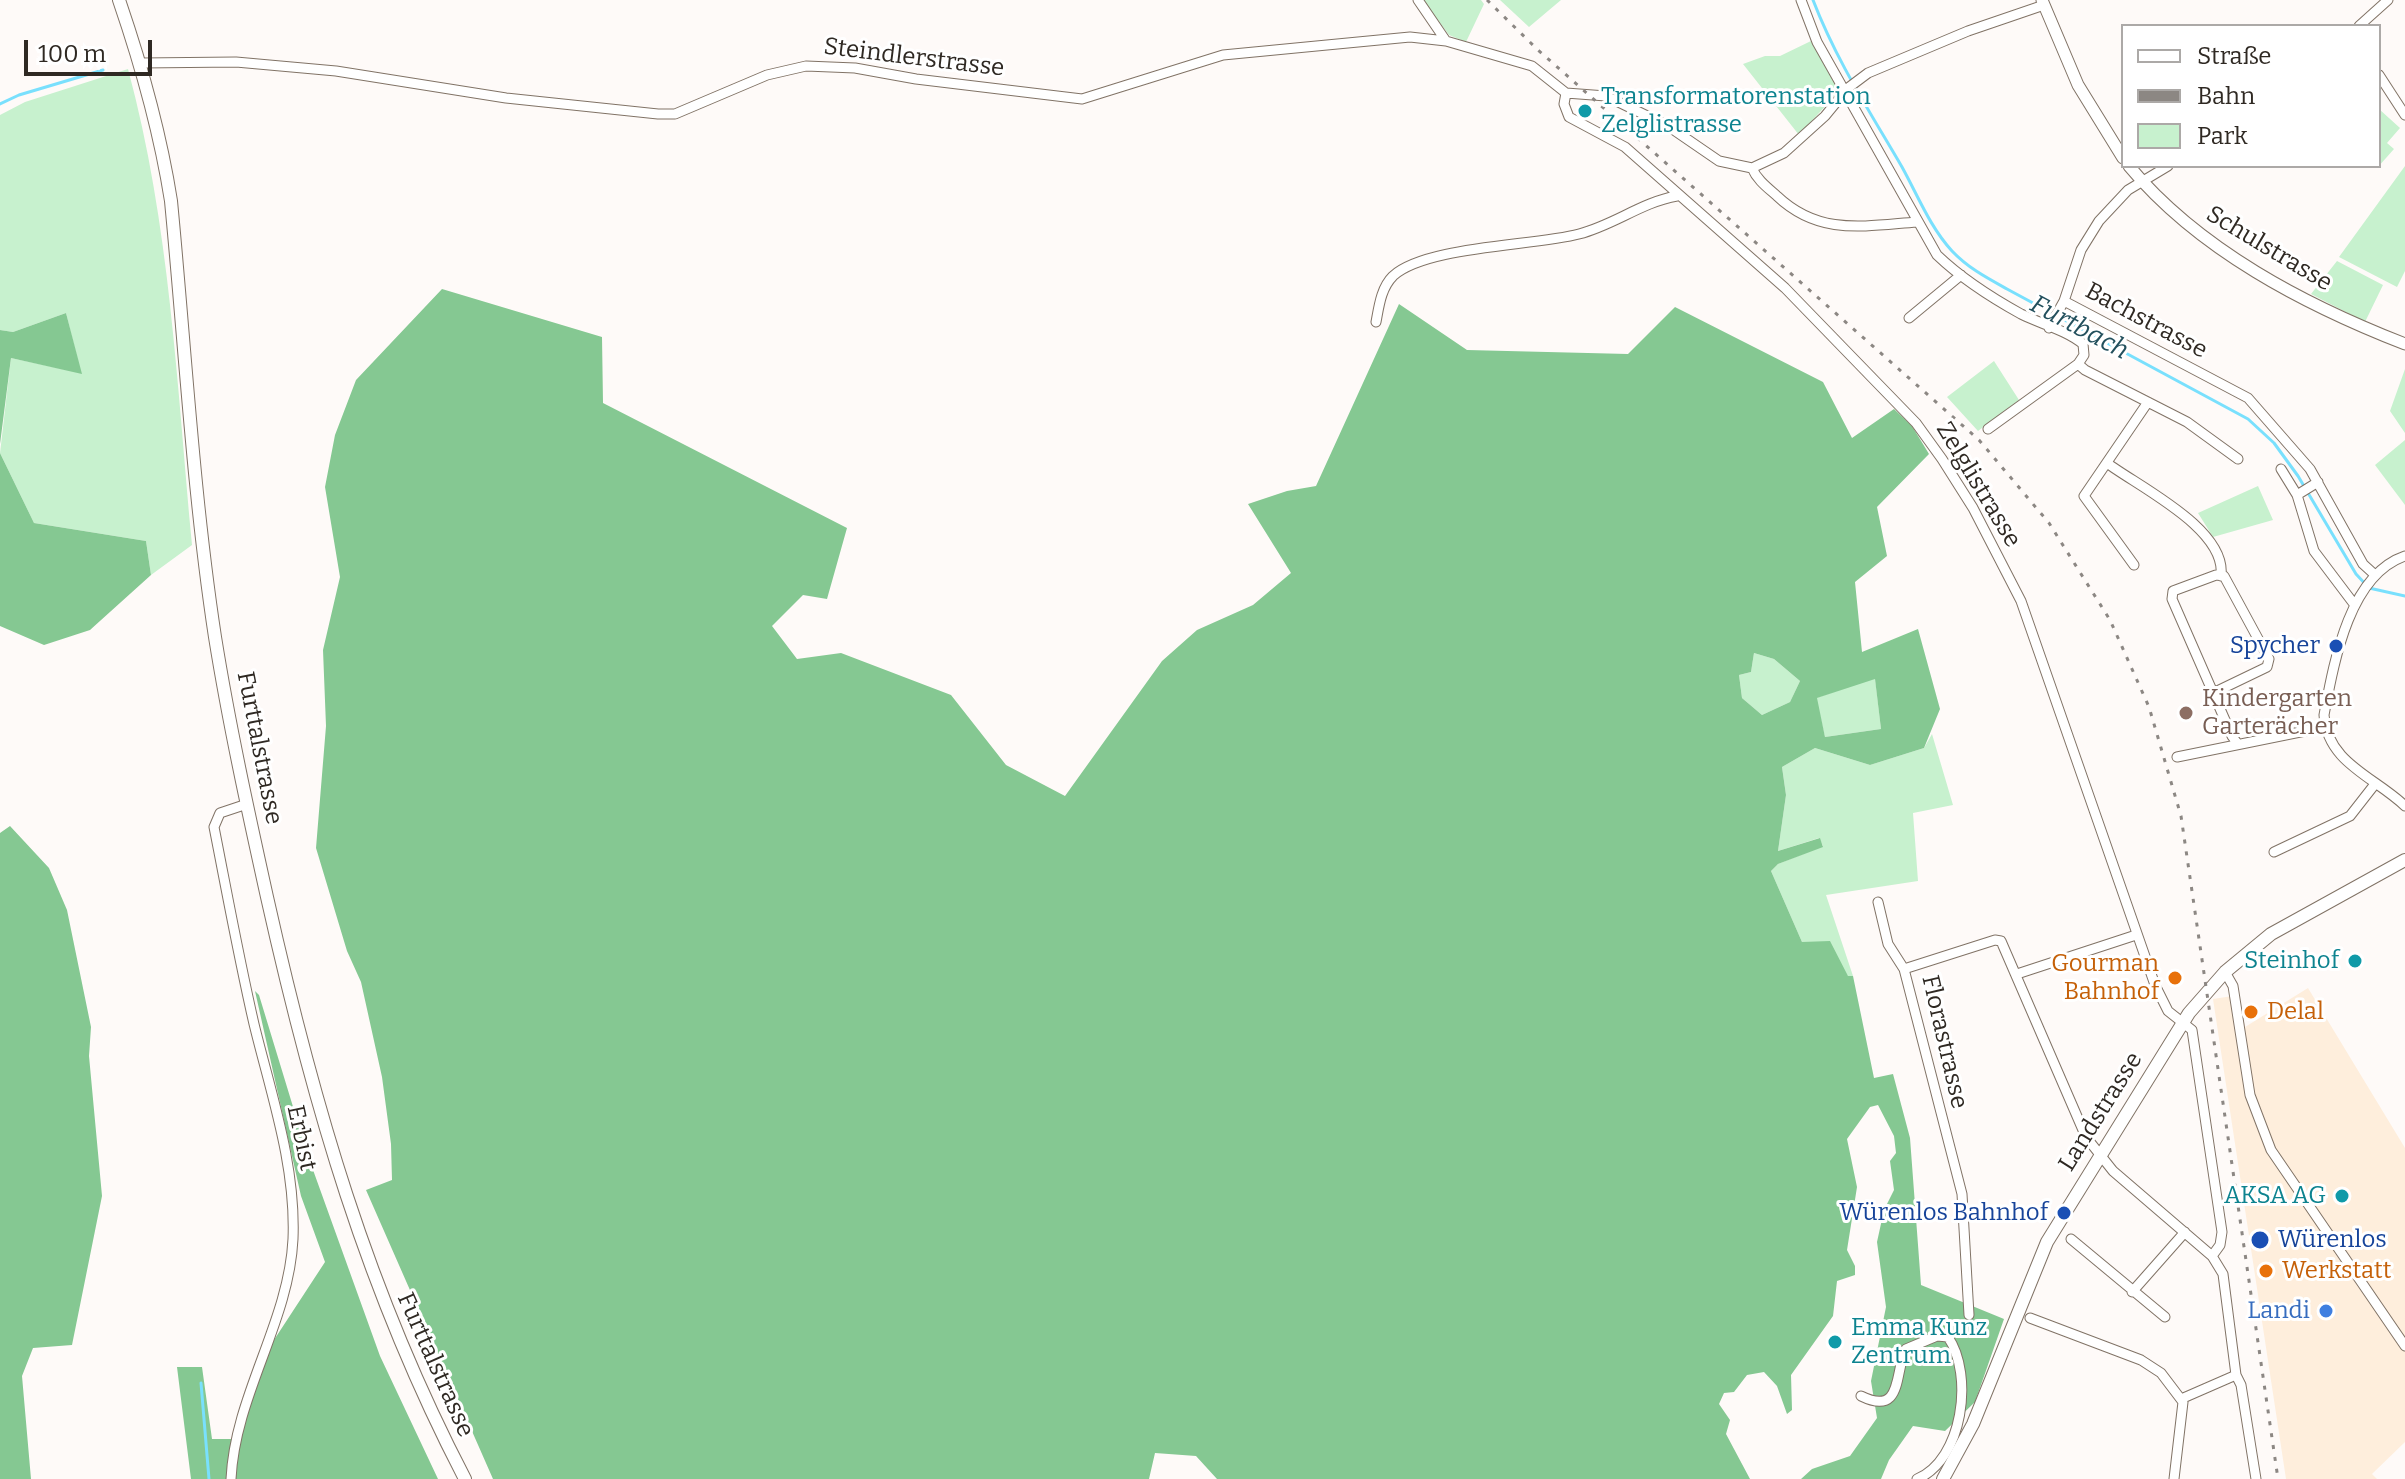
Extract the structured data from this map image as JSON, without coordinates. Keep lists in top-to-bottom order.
{
  "streets": {
    "main road": ["Furttalstrasse", "Landstrasse"],
    "street": [
      "Steindlerstrasse",
      "Schulstrasse",
      "Bachstrasse",
      "Zelglistrasse",
      "Florastrasse",
      "Erbist"
    ]
  },
  "crossings": [
    ["Steindlerstrasse", "Zelglistrasse"],
    ["Steindlerstrasse", "Furttalstrasse"],
    ["Zelglistrasse", "Florastrasse"],
    ["Zelglistrasse", "Landstrasse"],
    ["Furttalstrasse", "Erbist"],
    ["Florastrasse", "Landstrasse"]
  ],
  "water": ["Furtbach"],
  "places": [
    "Transformatorenstation Zelglistrasse",
    "Spycher",
    "Kindergarten Garterächer",
    "Steinhof",
    "Gourman Bahnhof",
    "Delal",
    "AKSA AG",
    "Würenlos Bahnhof",
    "Würenlos",
    "Werkstatt",
    "Landi",
    "Emma Kunz Zentrum"
  ],
  "legend": ["Straße", "Bahn", "Park"],
  "scale_bar": "100 m"
}
